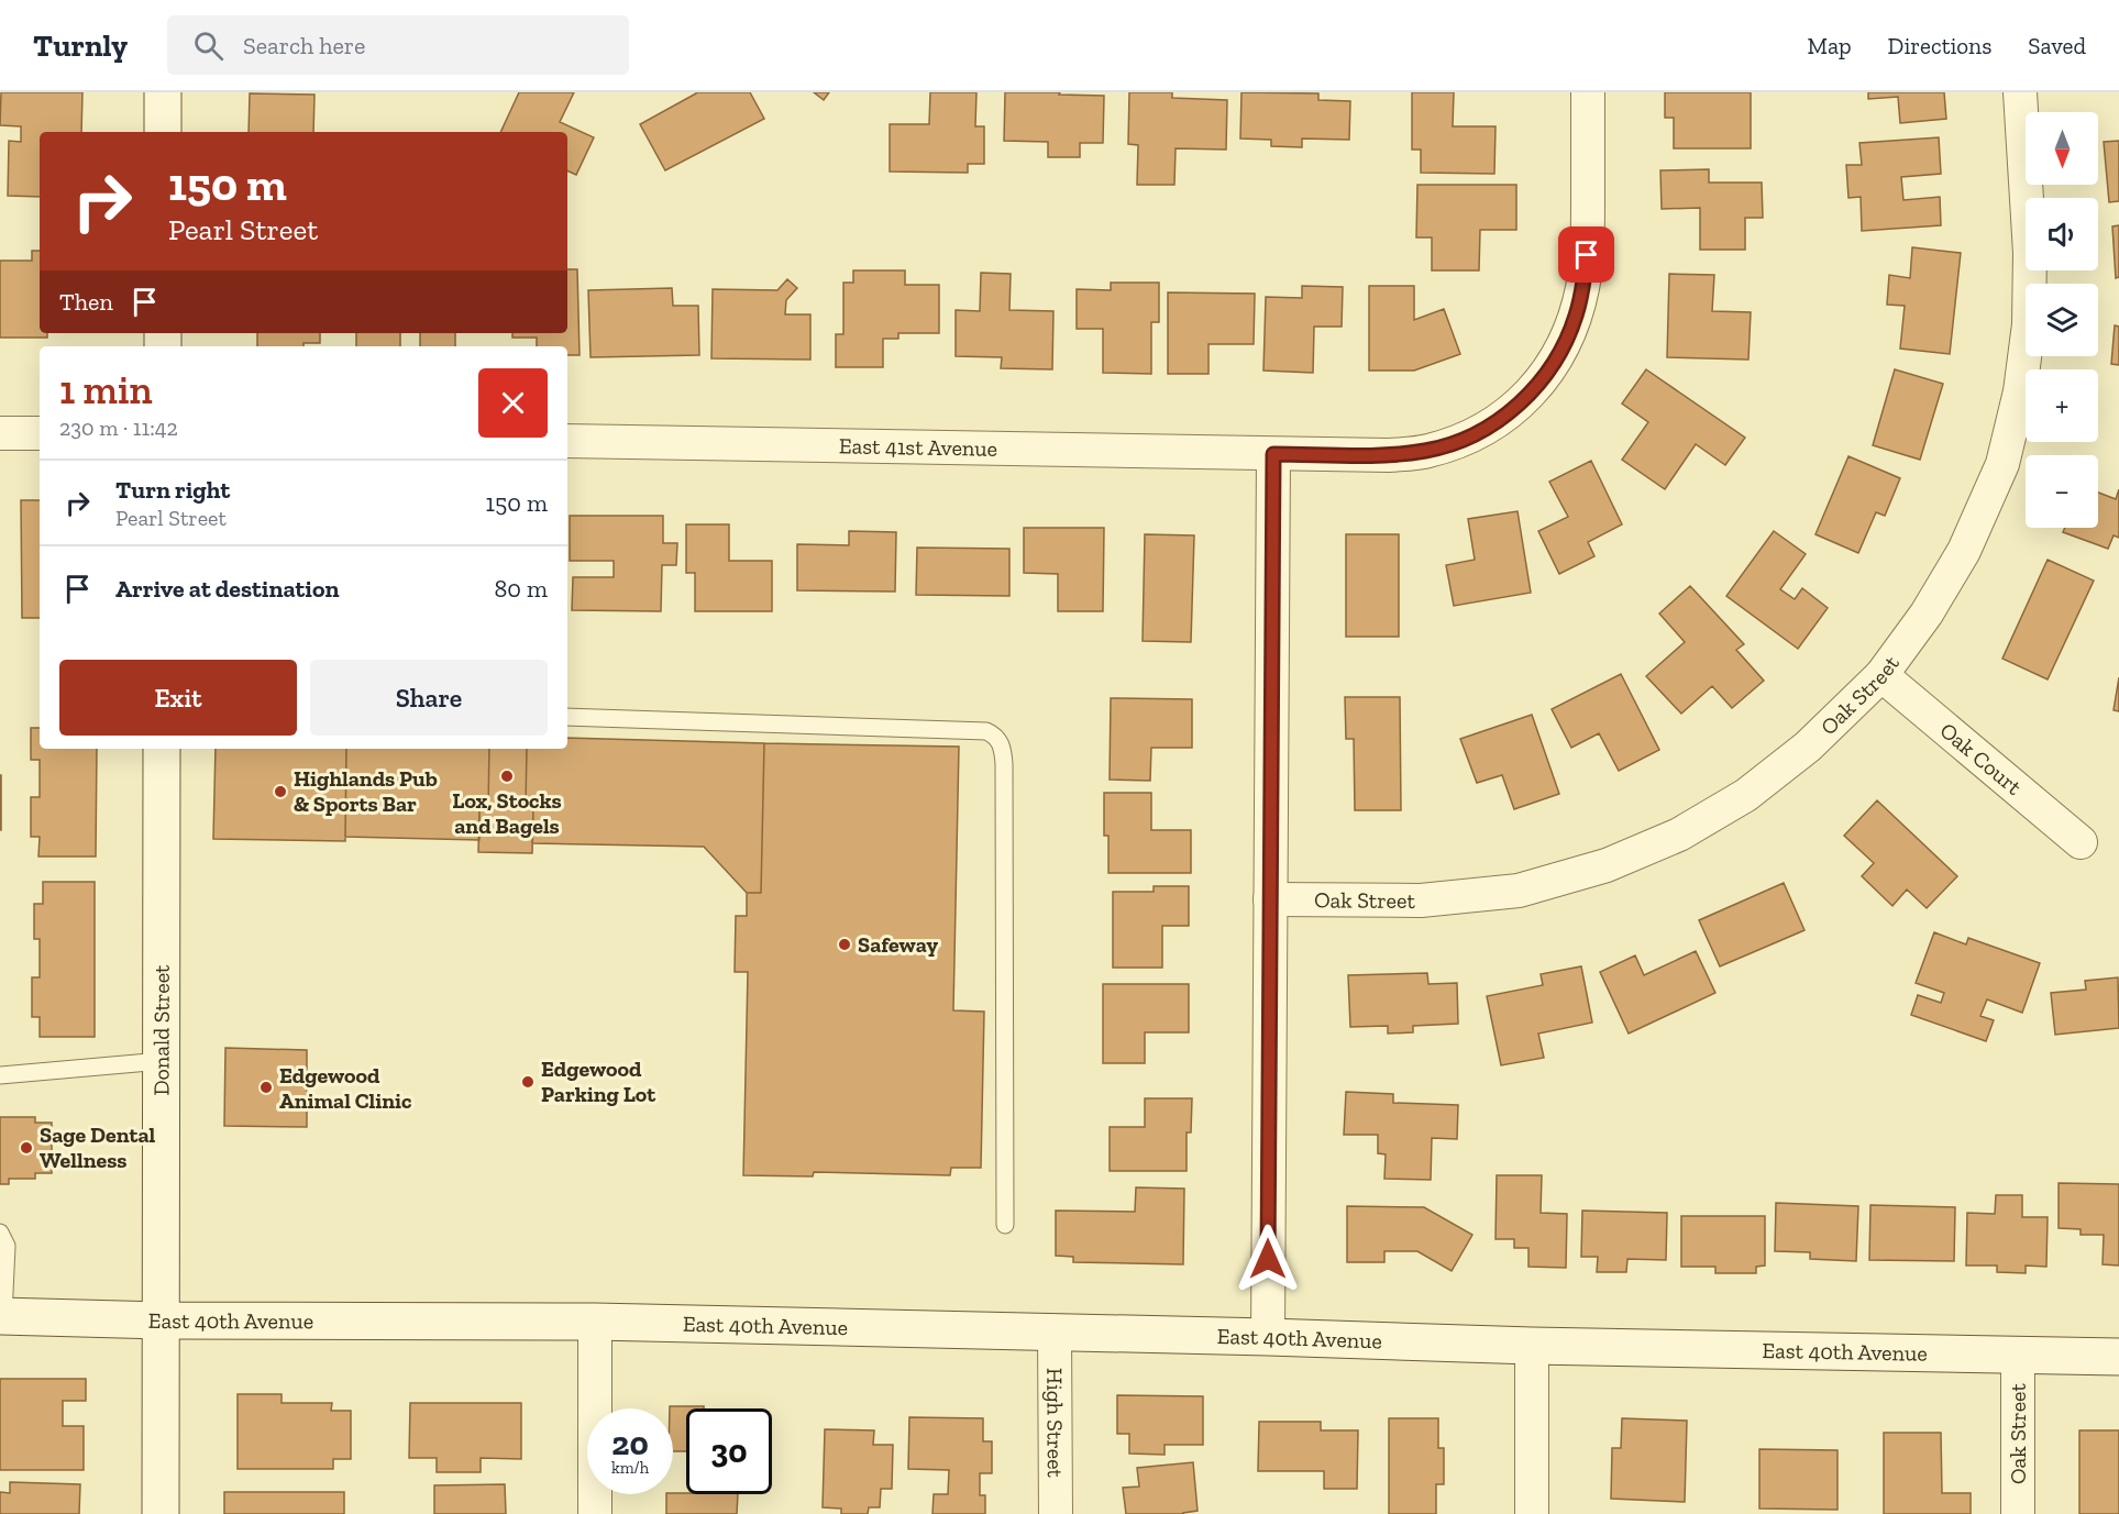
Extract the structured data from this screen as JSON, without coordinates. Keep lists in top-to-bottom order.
{
  "streets": {
    "street": [
      "East 41st Avenue",
      "Oak Street",
      "Oak Court",
      "Donald Street",
      "East 40th Avenue",
      "High Street"
    ]
  },
  "crossings": [
    ["Oak Street", "Oak Court"],
    ["Oak Street", "East 40th Avenue"],
    ["Donald Street", "East 40th Avenue"],
    ["East 40th Avenue", "High Street"]
  ],
  "places": [
    "Lox, Stocks and Bagels",
    "Highlands Pub & Sports Bar",
    "Safeway",
    "Edgewood Parking Lot",
    "Edgewood Animal Clinic",
    "Sage Dental Wellness"
  ],
  "north": "bottom",
  "page": {
    "header": "Turnly",
    "search": "Search here",
    "nav": ["Map", "Directions", "Saved"],
    "map_buttons": ["+", "−"],
    "turn": ["150 m", "Pearl Street"],
    "then": "Then",
    "heading": ["1 min", "230 m · 11:42"],
    "list": [
      {
        "name": "Turn right",
        "note": "Pearl Street",
        "value": "150 m"
      },
      {
        "name": "Arrive at destination",
        "value": "80 m"
      }
    ],
    "buttons": ["Exit", "Share"],
    "speed": "20 km/h",
    "limit": "30"
  }
}
